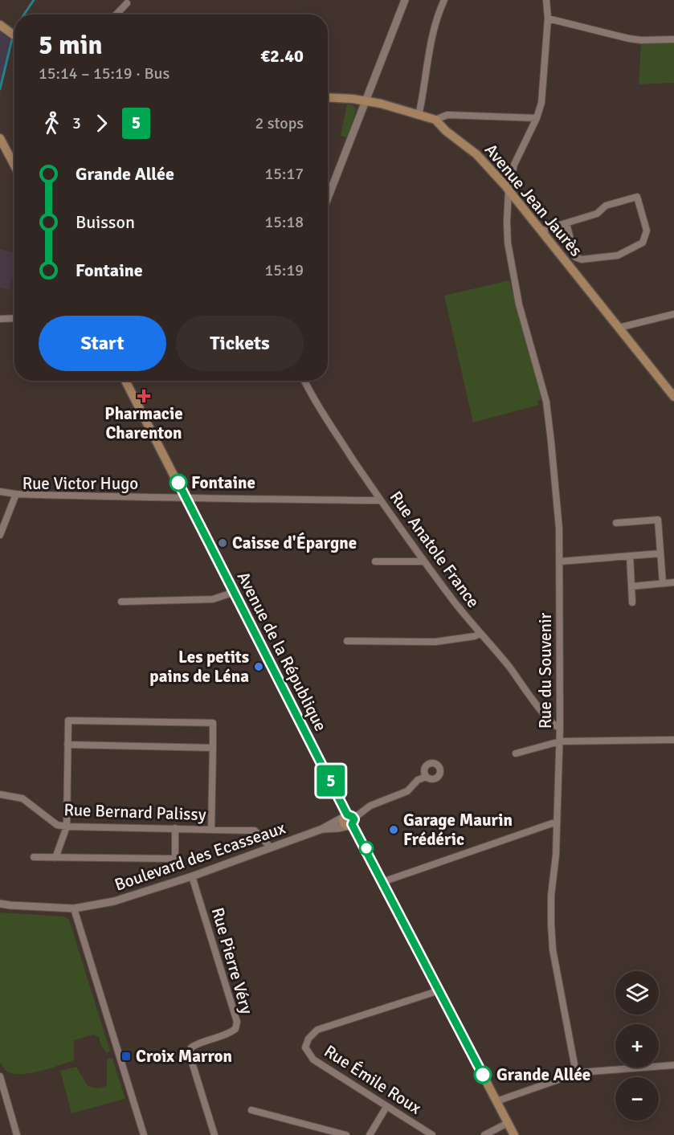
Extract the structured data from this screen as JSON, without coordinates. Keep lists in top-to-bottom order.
{
  "streets": {
    "main road": ["Avenue Jean Jaurès", "Avenue de la République"],
    "street": [
      "Rue Victor Hugo",
      "Rue Anatole France",
      "Rue du Souvenir",
      "Rue Bernard Palissy",
      "Boulevard des Ecasseaux",
      "Rue Pierre Véry",
      "Rue Émile Roux"
    ]
  },
  "crossings": [
    ["Avenue Jean Jaurès", "Rue du Souvenir"],
    ["Rue Victor Hugo", "Rue Anatole France"],
    ["Rue Victor Hugo", "Avenue de la République"],
    ["Rue Anatole France", "Rue du Souvenir"],
    ["Avenue de la République", "Boulevard des Ecasseaux"],
    ["Avenue de la République", "Rue Émile Roux"],
    ["Rue Bernard Palissy", "Boulevard des Ecasseaux"],
    ["Boulevard des Ecasseaux", "Rue Pierre Véry"]
  ],
  "places": {
    "health": ["Pharmacie Charenton"],
    "other": [
      "Fontaine",
      "Caisse d'Épargne",
      "Les petits pains de Léna",
      "Garage Maurin Frédéric",
      "Grande Allée"
    ],
    "transit": ["Croix Marron"]
  },
  "lines": ["bus line 5"],
  "page": {
    "on_map": "5",
    "heading": ["5 min", "15:14 – 15:19 · Bus", "€2.40"],
    "legs": ["3", "5", "2 stops"],
    "list": [
      {
        "name": "Grande Allée",
        "value": "15:17"
      },
      {
        "name": "Buisson",
        "value": "15:18"
      },
      {
        "name": "Fontaine",
        "value": "15:19"
      }
    ],
    "buttons": ["Start", "Tickets"],
    "map_buttons": ["+", "−"]
  }
}
